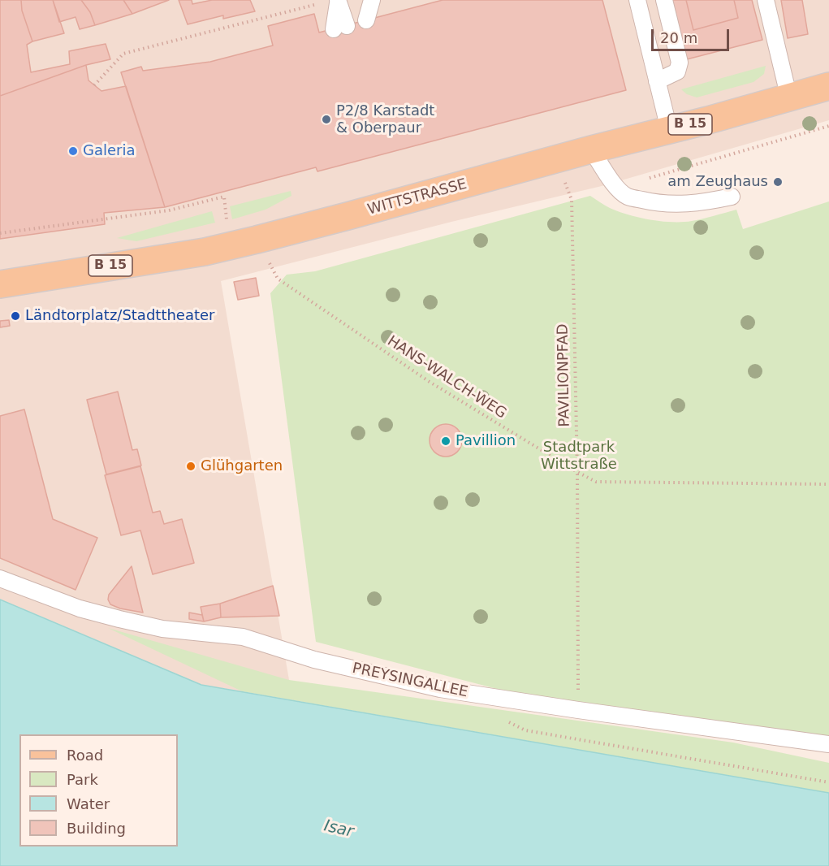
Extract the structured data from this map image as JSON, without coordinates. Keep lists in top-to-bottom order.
{
  "streets": {
    "main road": ["B 15", "WITTSTRASSE"],
    "lane": ["PREYSINGALLEE"],
    "path": ["PAVILIONPFAD", "HANS-WALCH-WEG"]
  },
  "crossings": [
    ["WITTSTRASSE", "PAVILIONPFAD"],
    ["WITTSTRASSE", "HANS-WALCH-WEG"],
    ["PAVILIONPFAD", "HANS-WALCH-WEG"],
    ["PAVILIONPFAD", "PREYSINGALLEE"]
  ],
  "water": ["Isar"],
  "parks": ["Stadtpark Wittstraße"],
  "places": [
    "P2/8 Karstadt & Oberpaur",
    "Galeria",
    "am Zeughaus",
    "Ländtorplatz/Stadttheater",
    "Pavillion",
    "Glühgarten"
  ],
  "legend": [
    "Road",
    "Park",
    "Water",
    "Building"
  ],
  "scale_bar": "20 m"
}
